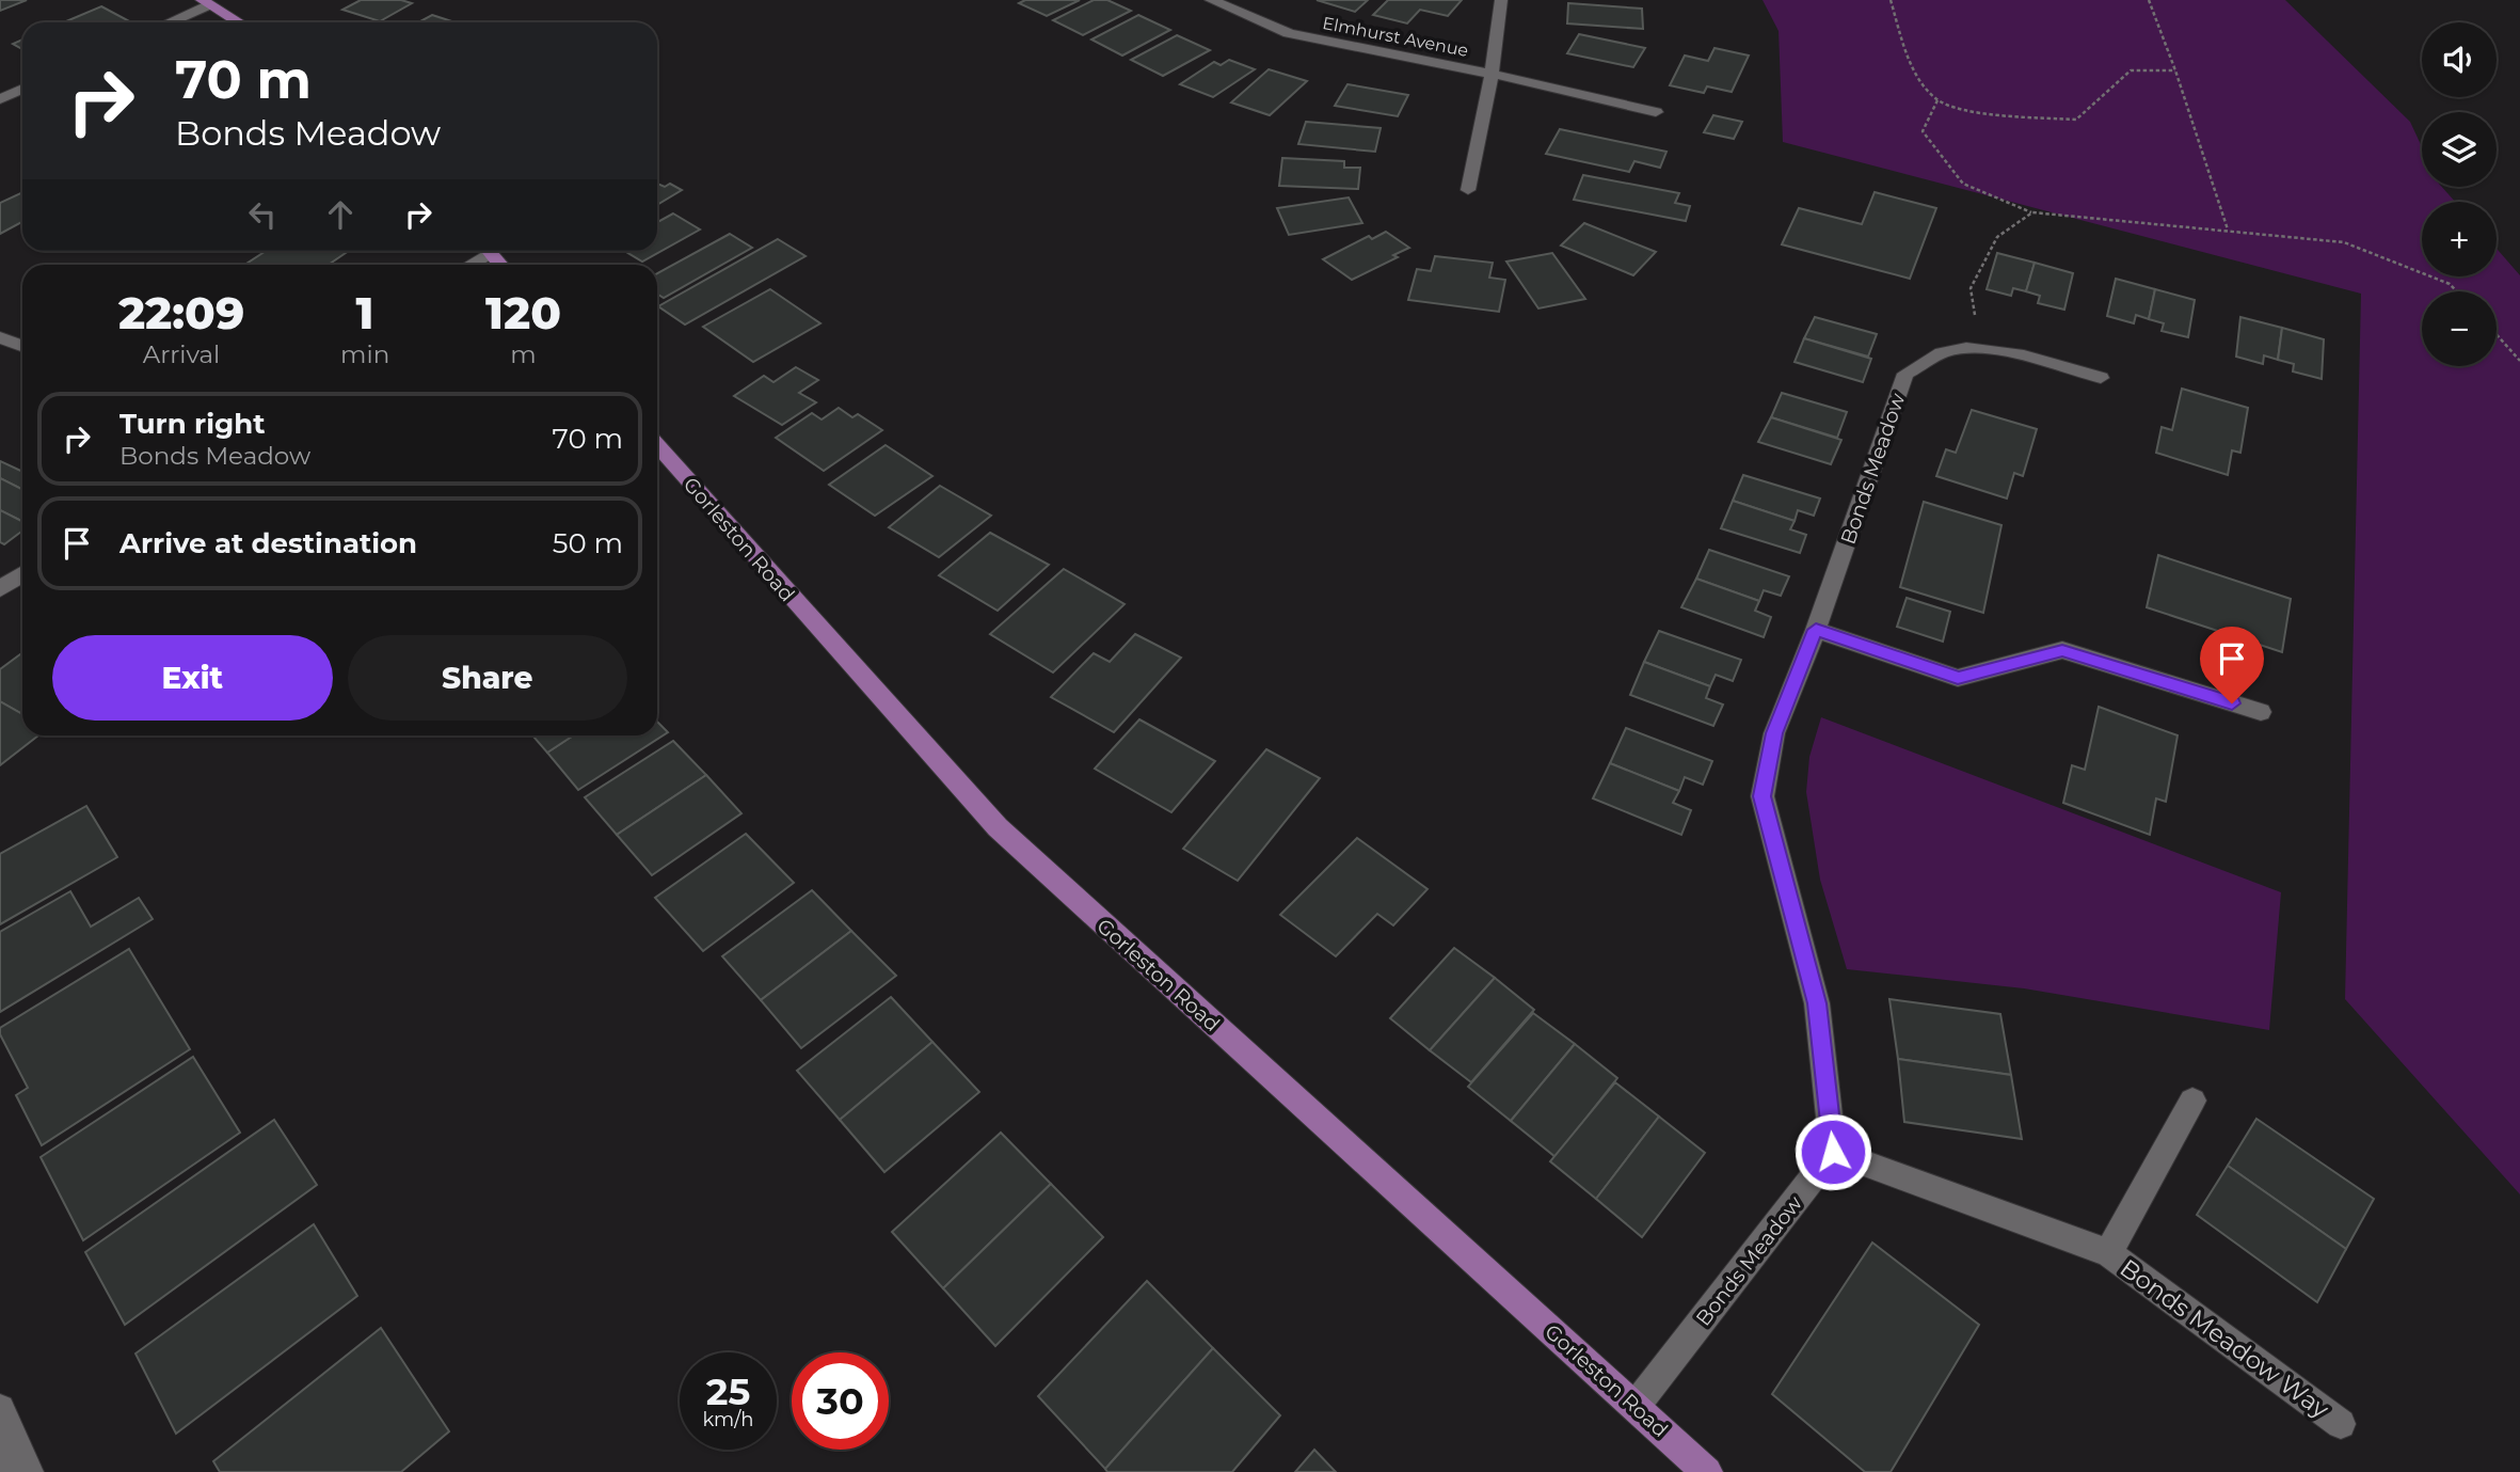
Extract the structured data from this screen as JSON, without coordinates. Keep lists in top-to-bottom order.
{
  "streets": {
    "main road": ["Gorleston Road"],
    "street": ["Elmhurst Avenue", "Bonds Meadow", "Bonds Meadow Way"]
  },
  "crossings": [
    ["Bonds Meadow", "Gorleston Road"],
    ["Bonds Meadow", "Bonds Meadow Way"]
  ],
  "page": {
    "map_buttons": ["+", "−"],
    "turn": ["70 m", "Bonds Meadow"],
    "eta": [
      "22:09",
      "Arrival",
      "1",
      "min",
      "120",
      "m"
    ],
    "list": [
      {
        "name": "Turn right",
        "note": "Bonds Meadow",
        "value": "70 m"
      },
      {
        "name": "Arrive at destination",
        "value": "50 m"
      }
    ],
    "buttons": ["Exit", "Share"],
    "speed": "25 km/h",
    "limit": "30"
  }
}
